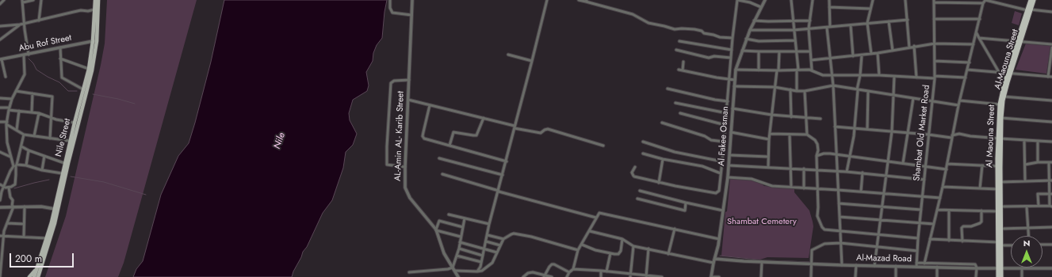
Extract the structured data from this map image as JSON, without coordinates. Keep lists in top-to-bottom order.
{
  "streets": {
    "highway": ["Al-Maouna Street", "Al Maouna Street"],
    "main road": ["Nile Street"],
    "street": [
      "Abu Rof Street",
      "Shambat Old Market Road",
      "AL-Amin AL- Karib Street",
      "Al Fakee Osman",
      "Al-Mazad Road"
    ]
  },
  "crossings": [
    ["Abu Rof Street", "Nile Street"],
    ["Al-Maouna Street", "Al Maouna Street"],
    ["Shambat Old Market Road", "Al-Mazad Road"],
    ["Al Fakee Osman", "Al-Mazad Road"],
    ["Al Maouna Street", "Al-Mazad Road"]
  ],
  "water": ["Nile"],
  "parks": ["Shambat Cemetery"],
  "scale_bar": "200 m",
  "north": "top"
}
